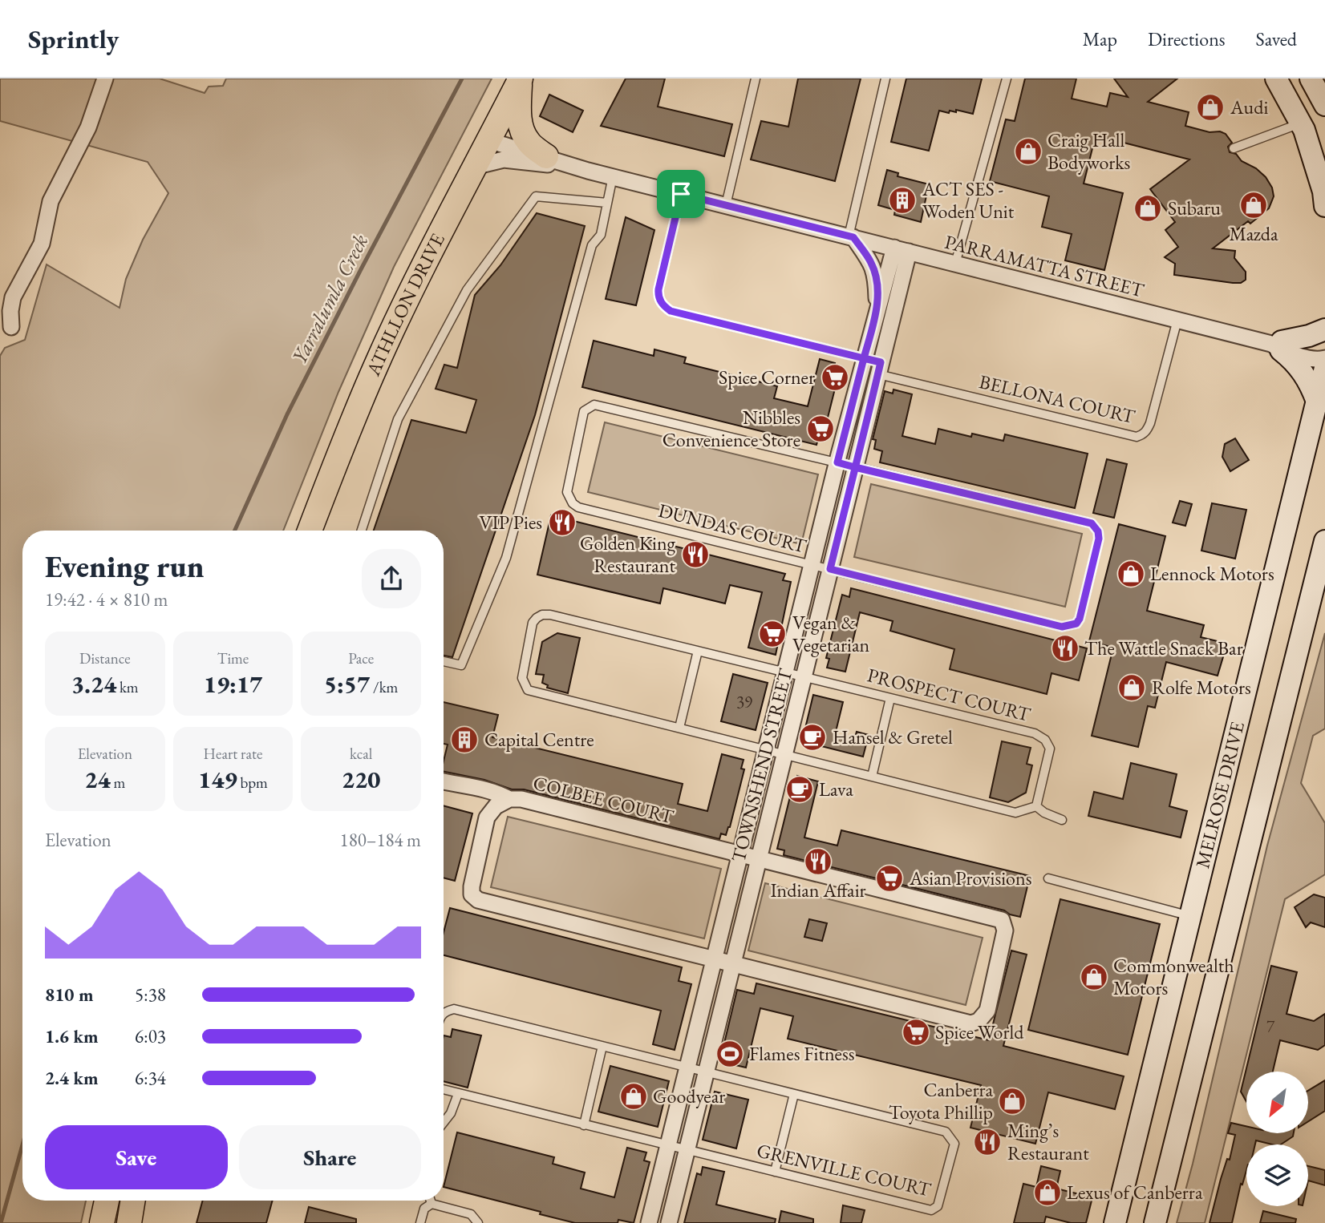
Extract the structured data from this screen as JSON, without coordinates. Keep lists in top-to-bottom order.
{
  "streets": {
    "main road": ["ATHLLON DRIVE", "MELROSE DRIVE"],
    "street": ["PARRAMATTA STREET", "TOWNSHEND STREET", "COLBEE COURT"],
    "lane": [
      "BELLONA COURT",
      "DUNDAS COURT",
      "PROSPECT COURT",
      "GRENVILLE COURT"
    ]
  },
  "crossings": [
    ["PARRAMATTA STREET", "ATHLLON DRIVE"],
    ["PARRAMATTA STREET", "BELLONA COURT"],
    ["PARRAMATTA STREET", "TOWNSHEND STREET"],
    ["BELLONA COURT", "TOWNSHEND STREET"],
    ["DUNDAS COURT", "TOWNSHEND STREET"],
    ["PROSPECT COURT", "TOWNSHEND STREET"],
    ["TOWNSHEND STREET", "COLBEE COURT"],
    ["TOWNSHEND STREET", "GRENVILLE COURT"]
  ],
  "water": ["Yarralumla Creek"],
  "places": {
    "shop": [
      "Audi",
      "Craig Hall Bodyworks",
      "Mazda",
      "Subaru",
      "Lennock Motors",
      "Rolfe Motors",
      "Commonwealth Motors",
      "Goodyear",
      "Canberra Toyota Phillip",
      "Lexus of Canberra"
    ],
    "building": ["ACT SES - Woden Unit", "Capital Centre"],
    "supermarket": [
      "Spice Corner",
      "Nibbles Convenience Store",
      "Vegan & Vegetarian",
      "Asian Provisions",
      "Spice World"
    ],
    "restaurant": [
      "VIP Pies",
      "Golden King Restaurant",
      "The Wattle Snack Bar",
      "Indian Affair",
      "Ming’s Restaurant"
    ],
    "cafe": ["Hansel & Gretel", "Lava"],
    "sports": ["Flames Fitness"]
  },
  "house_numbers": ["39", "7"],
  "north": "bottom left",
  "page": {
    "header": "Sprintly",
    "nav": ["Map", "Directions", "Saved"],
    "heading": ["Evening run", "19:42 · 4 × 810 m"],
    "stats": [
      ["Distance", "3.24 km"],
      ["Time", "19:17"],
      ["Pace", "5:57 /km"],
      ["Elevation", "24 m"],
      ["Heart rate", "149 bpm"],
      ["kcal", "220"]
    ],
    "chart": ["Elevation", "180–184 m"],
    "list": [
      {
        "name": "810 m",
        "note": "5:38"
      },
      {
        "name": "1.6 km",
        "note": "6:03"
      },
      {
        "name": "2.4 km",
        "note": "6:34"
      }
    ],
    "buttons": ["Save", "Share"]
  }
}
